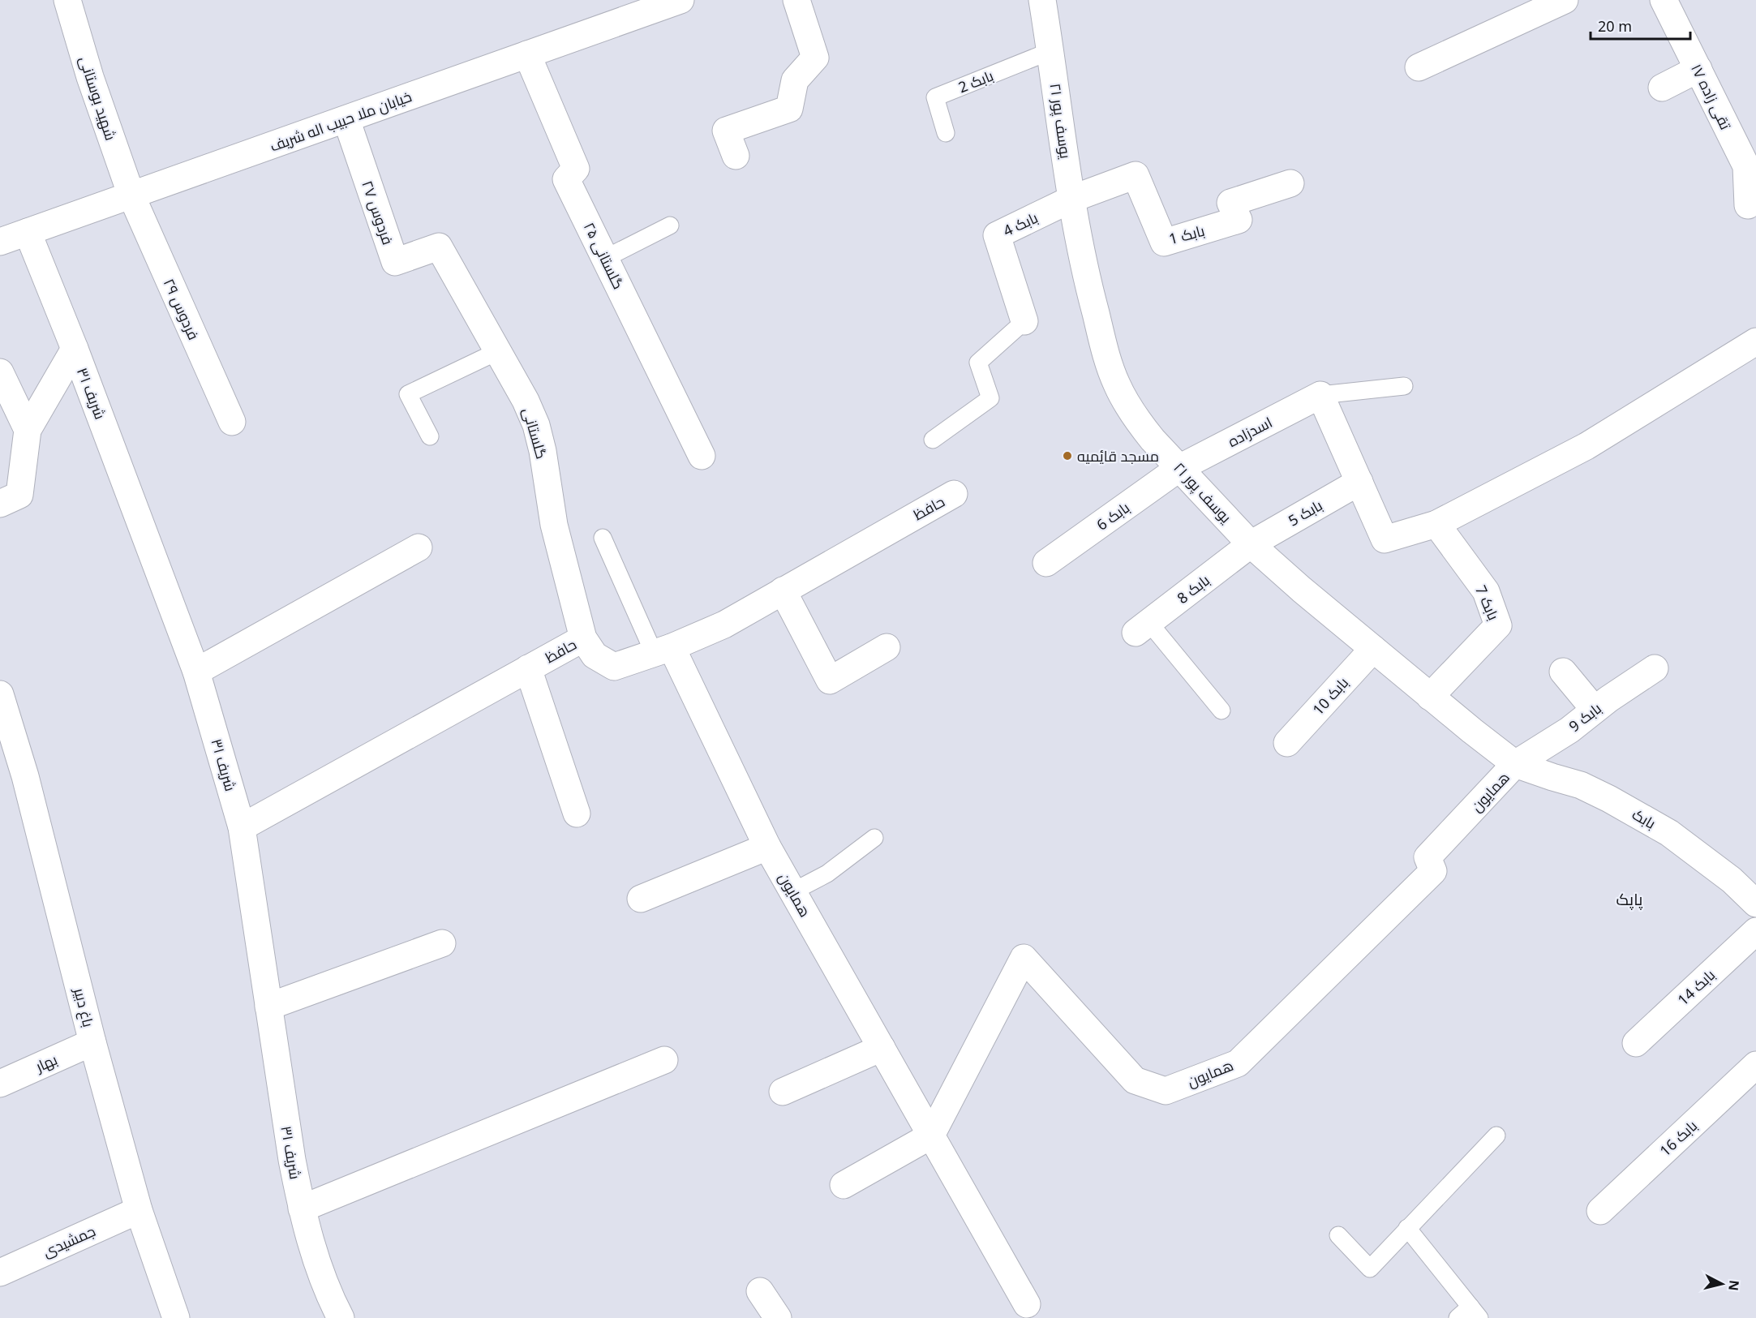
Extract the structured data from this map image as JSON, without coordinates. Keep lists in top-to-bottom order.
{
  "streets": {
    "street": [
      "تقی زاده ۱۷",
      "شهید بوستانی",
      "خیابان ملا حبیب اله شریف",
      "یوسف پور ۲۱",
      "فردوس ۲۷",
      "بابک 4",
      "بابک 1",
      "گلستانی ۲۵",
      "فردوس ۲۹",
      "شریف ۳۱",
      "اسدزاده",
      "گلستانی",
      "حافظ",
      "بابک 5",
      "بابک 6",
      "بابک 8",
      "بابک 7",
      "بابک 10",
      "بابک 9",
      "همایون",
      "بابک",
      "بابک 14",
      "باغ دبیر",
      "بهار",
      "بابک 16",
      "جمشیدی"
    ],
    "lane": ["بابک 2"]
  },
  "crossings": [
    ["بابک 2", "یوسف پور ۲۱"],
    ["شهید بوستانی", "خیابان ملا حبیب اله شریف"],
    ["شهید بوستانی", "فردوس ۲۹"],
    ["خیابان ملا حبیب اله شریف", "فردوس ۲۷"],
    ["خیابان ملا حبیب اله شریف", "گلستانی ۲۵"],
    ["خیابان ملا حبیب اله شریف", "فردوس ۲۹"],
    ["خیابان ملا حبیب اله شریف", "شریف ۳۱"],
    ["یوسف پور ۲۱", "بابک 4"],
    ["یوسف پور ۲۱", "بابک 1"],
    ["یوسف پور ۲۱", "اسدزاده"],
    ["یوسف پور ۲۱", "بابک 5"],
    ["یوسف پور ۲۱", "بابک 6"],
    ["یوسف پور ۲۱", "بابک 8"],
    ["یوسف پور ۲۱", "بابک 7"],
    ["یوسف پور ۲۱", "بابک 10"],
    ["یوسف پور ۲۱", "بابک 9"],
    ["یوسف پور ۲۱", "همایون"],
    ["یوسف پور ۲۱", "بابک"],
    ["فردوس ۲۷", "گلستانی"],
    ["بابک 4", "بابک 1"],
    ["شریف ۳۱", "حافظ"],
    ["اسدزاده", "بابک 6"],
    ["گلستانی", "حافظ"],
    ["حافظ", "همایون"],
    ["بابک 5", "بابک 8"],
    ["بابک 9", "همایون"],
    ["بابک 9", "بابک"],
    ["همایون", "بابک"],
    ["باغ دبیر", "بهار"],
    ["باغ دبیر", "جمشیدی"]
  ],
  "districts": ["پاپک"],
  "places": ["مسجد قایٔمیه"],
  "scale_bar": "20 m",
  "north": "right"
}
